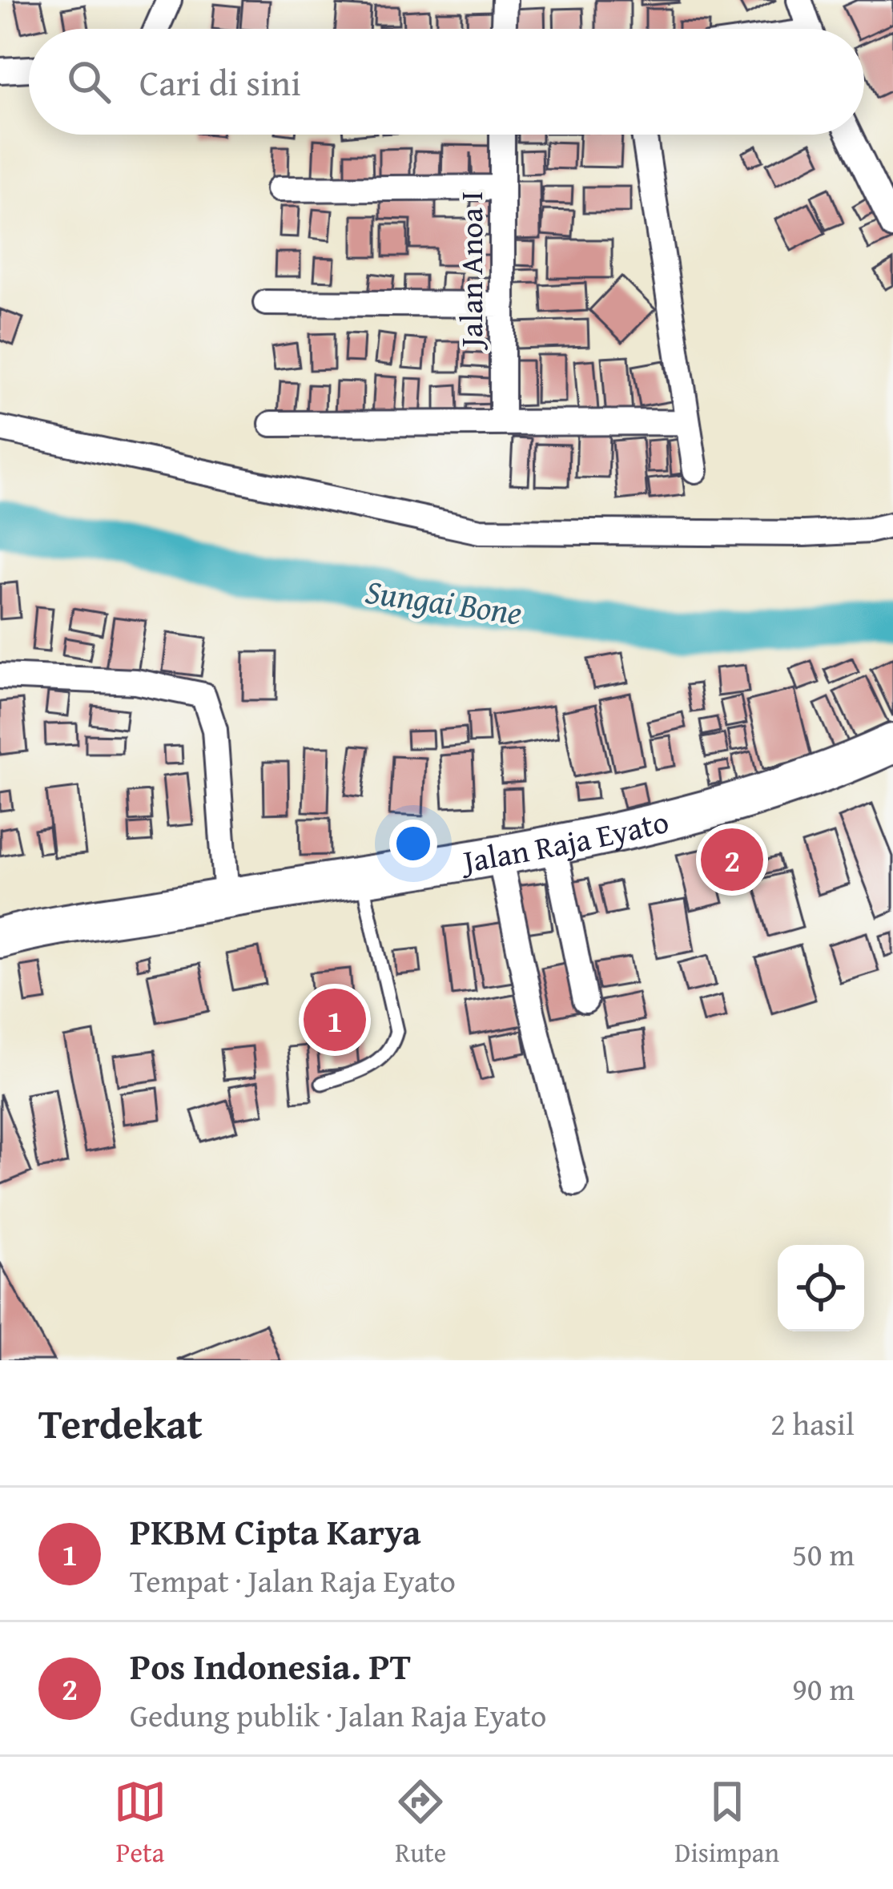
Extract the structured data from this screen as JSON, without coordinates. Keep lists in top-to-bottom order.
{
  "streets": {
    "main road": ["Jalan Raja Eyato"],
    "street": ["Jalan Anoa I"]
  },
  "water": ["Sungai Bone"],
  "page": {
    "search": "Cari di sini",
    "pins": ["2", "1"],
    "heading": ["Terdekat", "2 hasil"],
    "list": [
      {
        "mark": "1",
        "name": "PKBM Cipta Karya",
        "note": "Tempat · Jalan Raja Eyato",
        "value": "50 m"
      },
      {
        "mark": "2",
        "name": "Pos Indonesia. PT",
        "note": "Gedung publik · Jalan Raja Eyato",
        "value": "90 m"
      }
    ],
    "nav": ["Peta", "Rute", "Disimpan"]
  }
}
